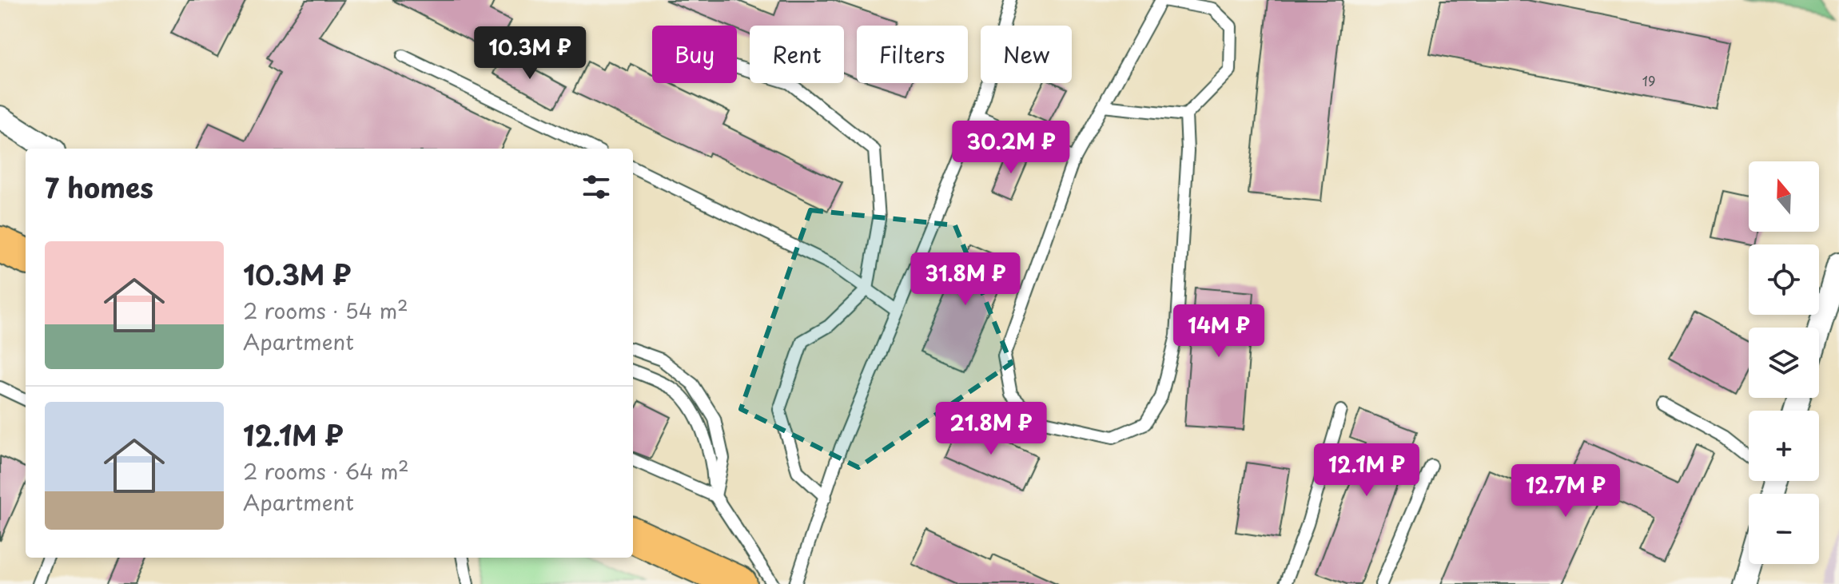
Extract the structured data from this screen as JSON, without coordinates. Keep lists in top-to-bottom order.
{
  "house_numbers": ["19"],
  "north": "top",
  "page": {
    "chip": [
      "Buy",
      "Rent",
      "Filters",
      "New"
    ],
    "price": [
      "10.3M ₽",
      "30.2M ₽",
      "31.8M ₽",
      "14M ₽",
      "21.8M ₽",
      "12.1M ₽",
      "12.7M ₽"
    ],
    "heading": "7 homes",
    "map_buttons": ["+", "−"],
    "list": [
      {
        "name": "10.3M ₽",
        "note": "2 rooms · 54 m² · Apartment"
      },
      {
        "name": "12.1M ₽",
        "note": "2 rooms · 64 m² · Apartment"
      }
    ]
  }
}
